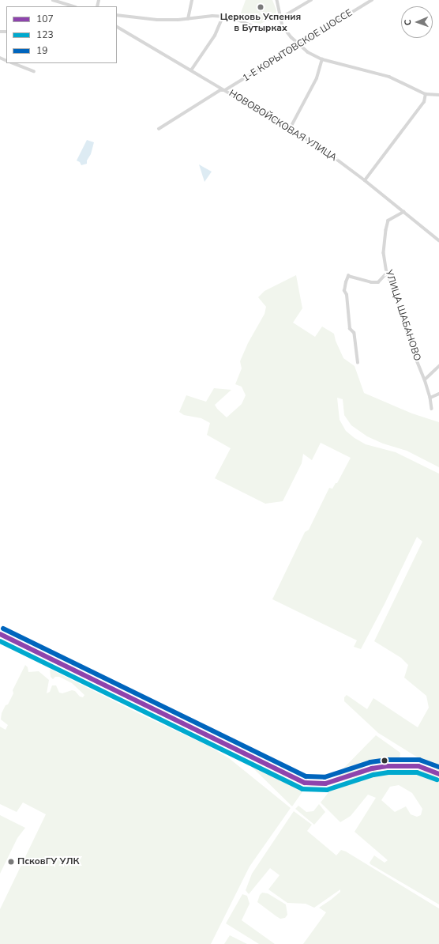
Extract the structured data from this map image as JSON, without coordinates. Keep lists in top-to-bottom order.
{
  "streets": {
    "street": ["1-Е КОРЫТОВСКОЕ ШОССЕ", "НОВОВОЙСКОВАЯ УЛИЦА", "УЛИЦА ШАБАНОВО"]
  },
  "crossings": [
    ["1-Е КОРЫТОВСКОЕ ШОССЕ", "НОВОВОЙСКОВАЯ УЛИЦА"],
    ["НОВОВОЙСКОВАЯ УЛИЦА", "УЛИЦА ШАБАНОВО"]
  ],
  "places": ["Церковь Успения в Бутырках", "ПсковГУ УЛК"],
  "lines": ["transit line 19", "transit line 107", "transit line 123"],
  "legend": ["107", "123", "19"],
  "north": "left"
}
